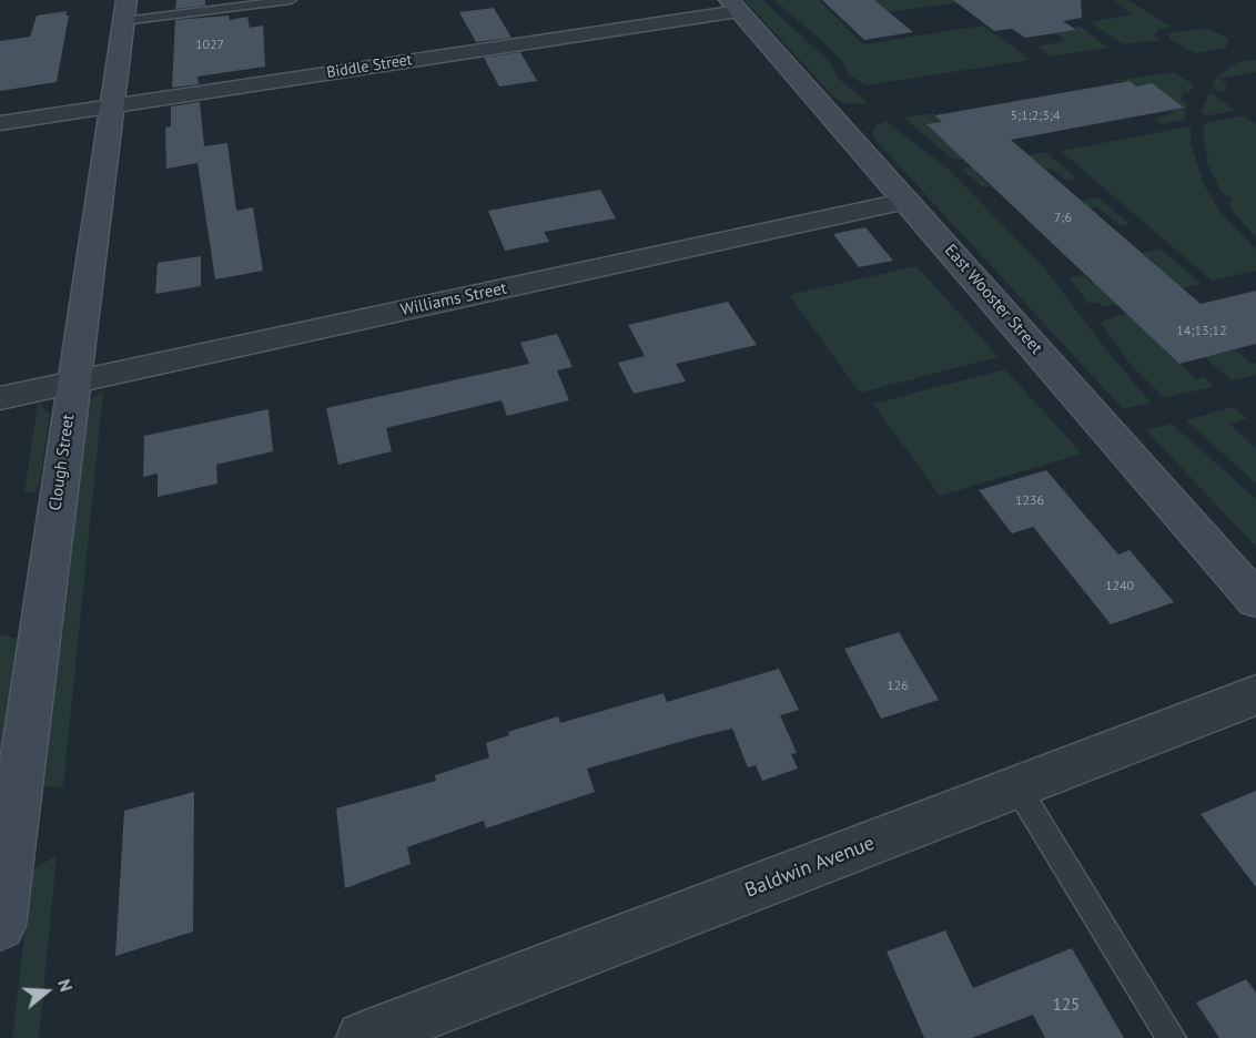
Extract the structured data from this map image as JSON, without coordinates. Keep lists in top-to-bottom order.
{
  "streets": {
    "street": [
      "Biddle Street",
      "Williams Street",
      "East Wooster Street",
      "Clough Street",
      "Baldwin Avenue"
    ]
  },
  "crossings": [
    ["Biddle Street", "East Wooster Street"],
    ["Biddle Street", "Clough Street"],
    ["Williams Street", "East Wooster Street"],
    ["Williams Street", "Clough Street"]
  ],
  "house_numbers": [
    "1027",
    "5;1;2;3;4",
    "7;6",
    "14;13;12",
    "1236",
    "1240",
    "126",
    "125"
  ],
  "north": "right"
}
